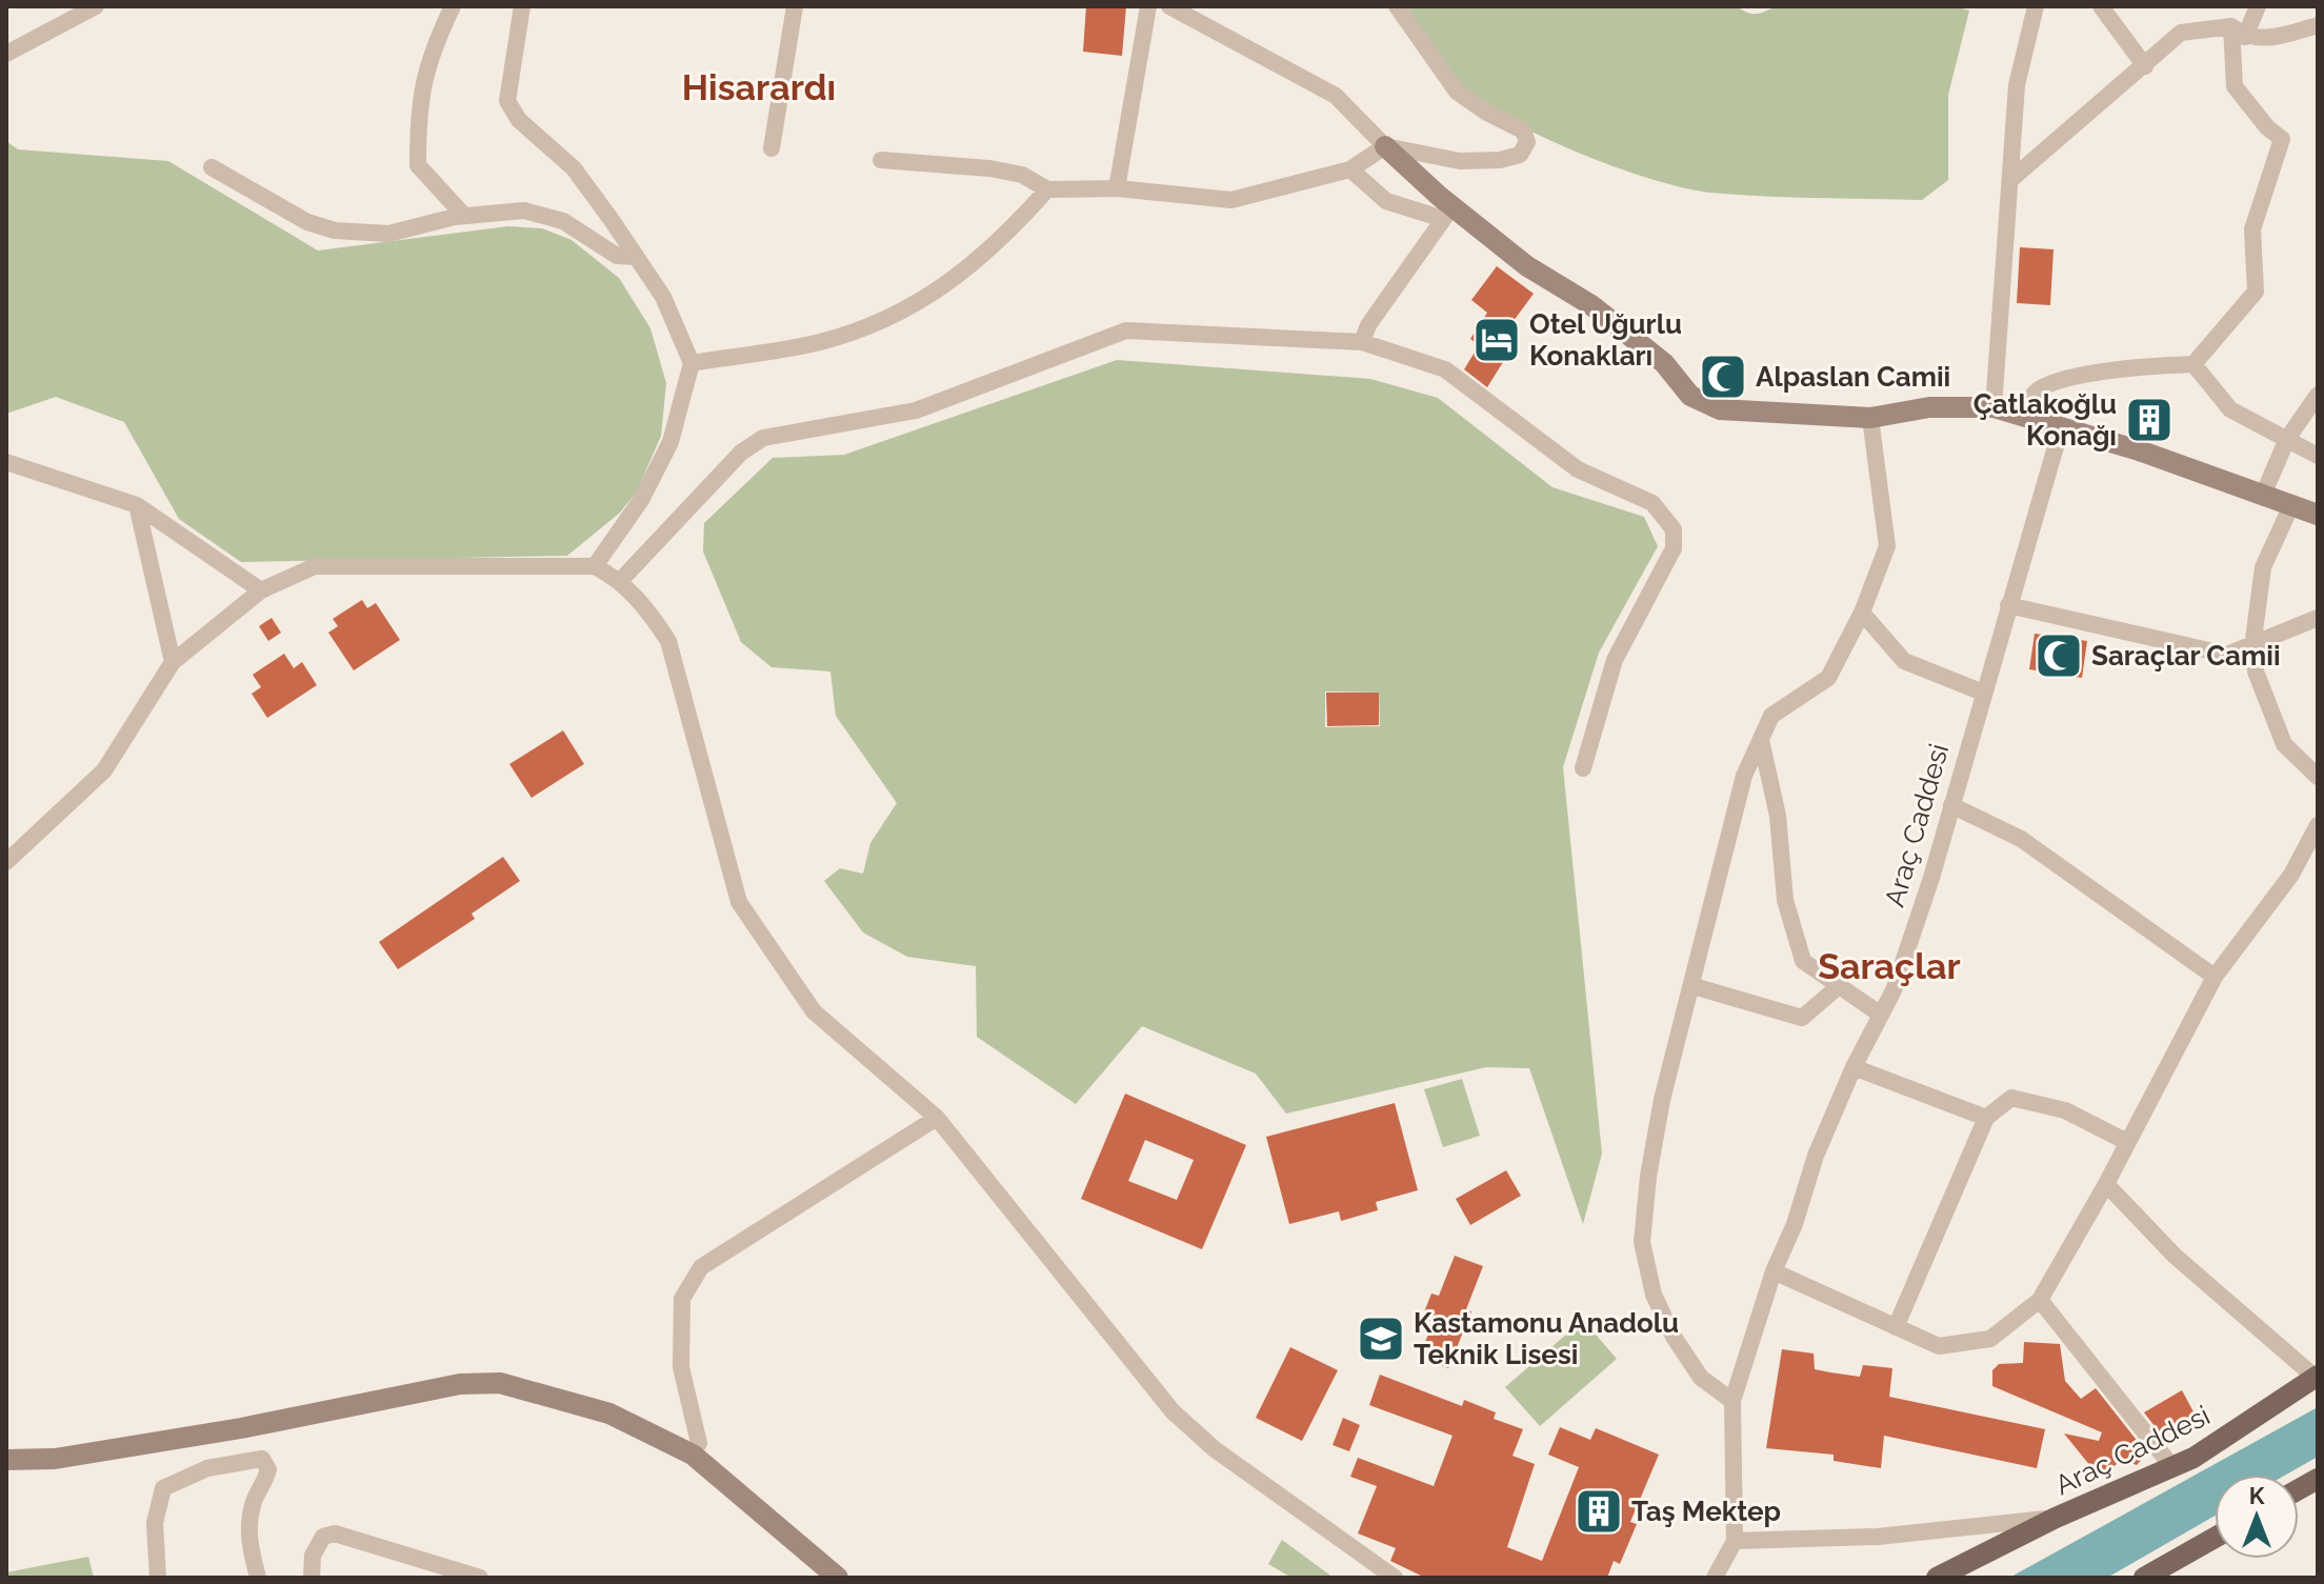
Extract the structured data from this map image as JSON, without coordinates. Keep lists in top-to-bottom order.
{
  "streets": {
    "main road": ["Araç Caddesi"]
  },
  "districts": ["Hisarardı", "Saraçlar"],
  "places": {
    "hotel": ["Otel Uğurlu Konakları"],
    "mosque": ["Alpaslan Camii", "Saraçlar Camii"],
    "building": ["Çatlakoğlu Konağı", "Taş Mektep"],
    "school or university": ["Kastamonu Anadolu Teknik Lisesi"]
  },
  "north": "top"
}
